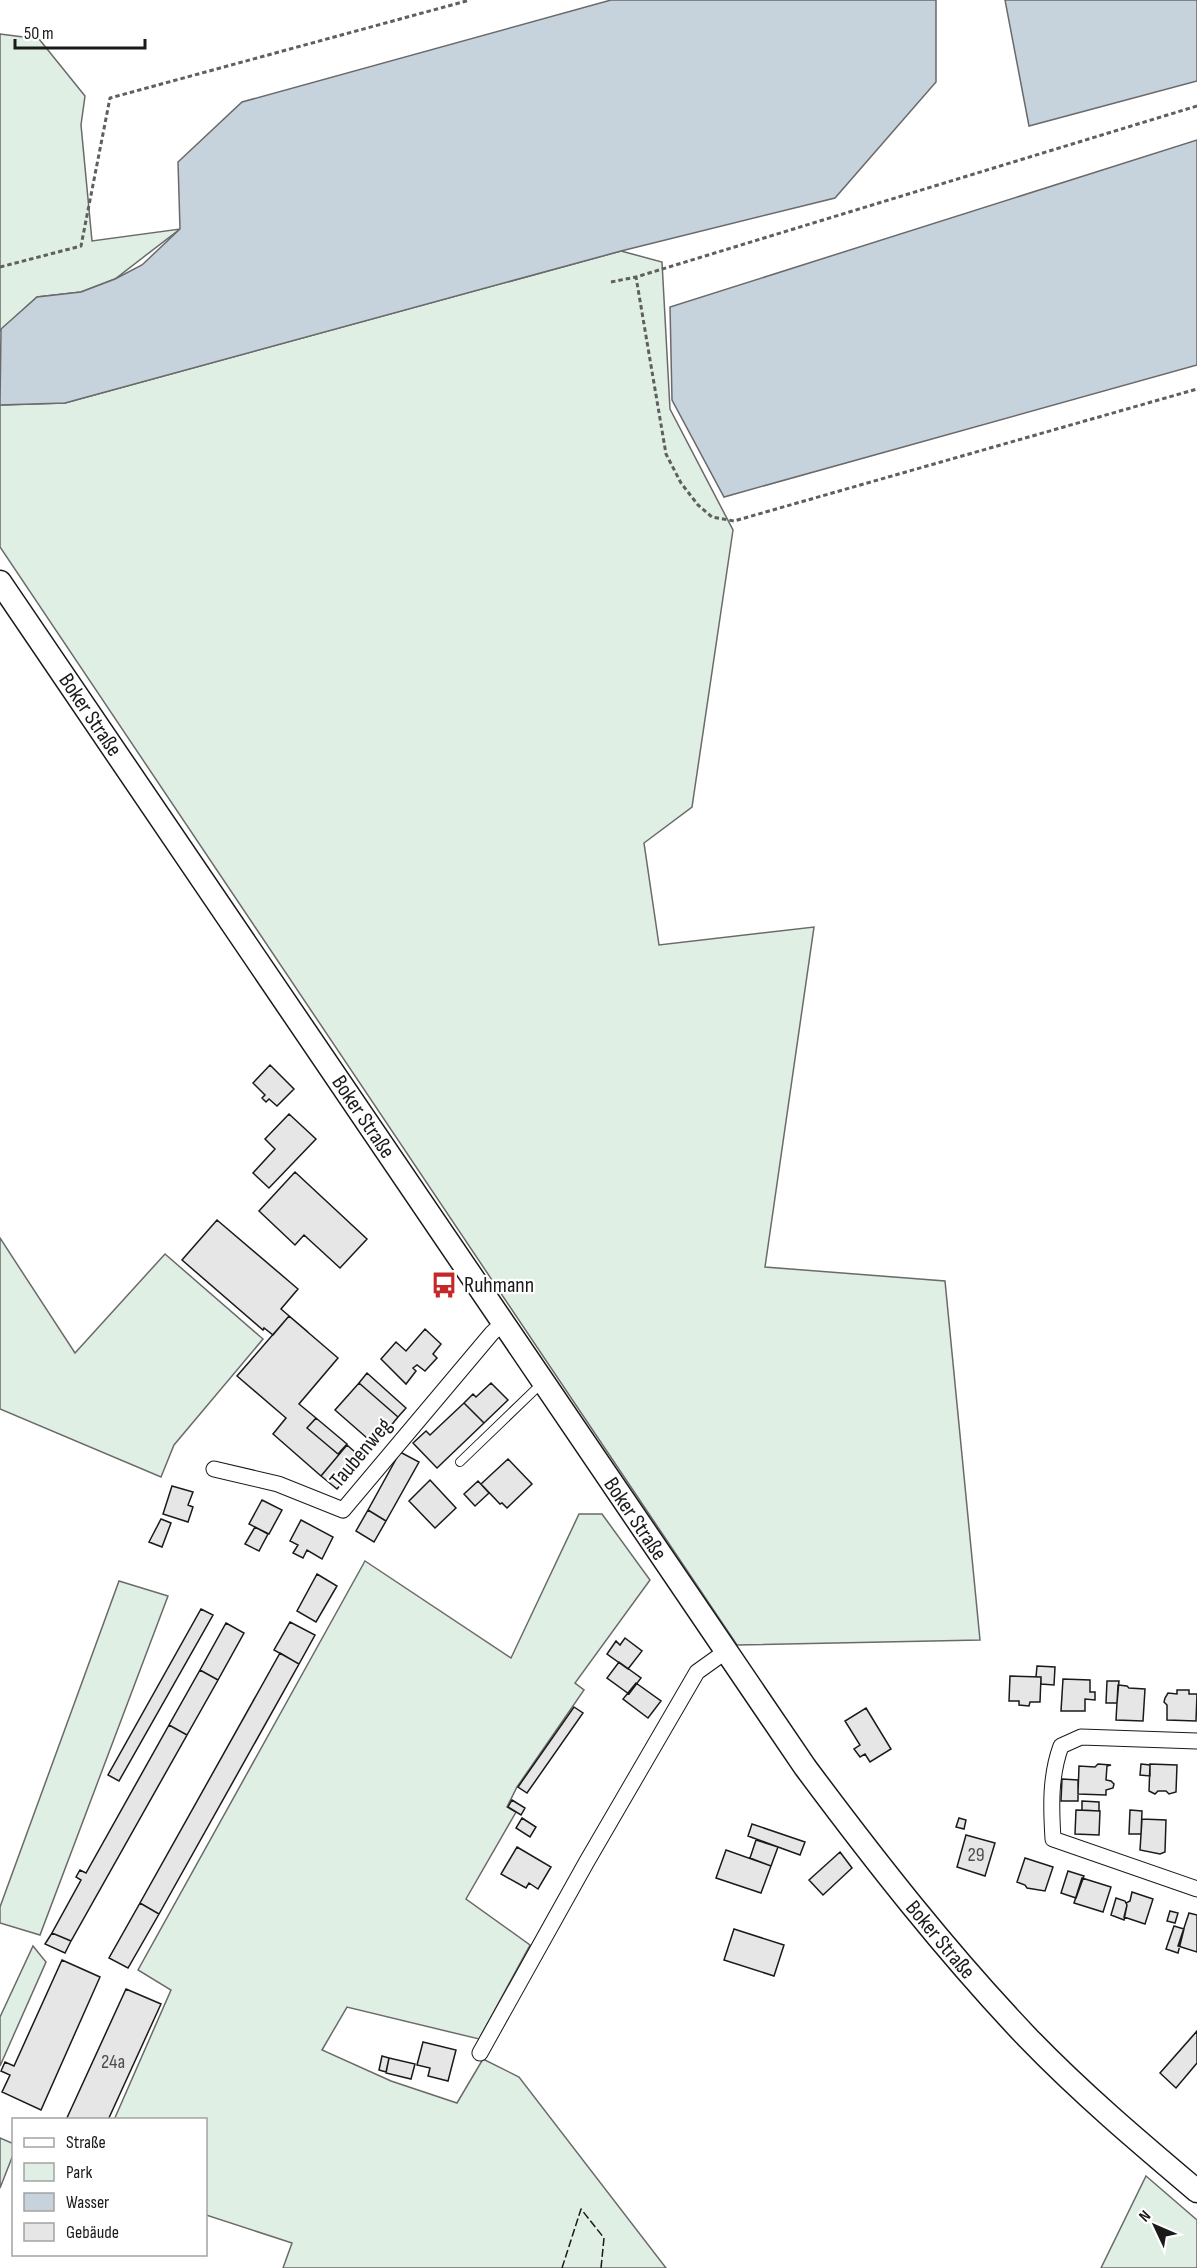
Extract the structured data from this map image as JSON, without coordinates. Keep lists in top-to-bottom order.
{
  "streets": {
    "main road": ["Boker Straße"],
    "street": ["Taubenweg"]
  },
  "crossings": [
    ["Boker Straße", "Taubenweg"]
  ],
  "places": {
    "bus stop": ["Ruhmann"]
  },
  "house_numbers": ["29", "24a"],
  "legend": [
    "Straße",
    "Park",
    "Wasser",
    "Gebäude"
  ],
  "scale_bar": "50 m",
  "north": "top left"
}
